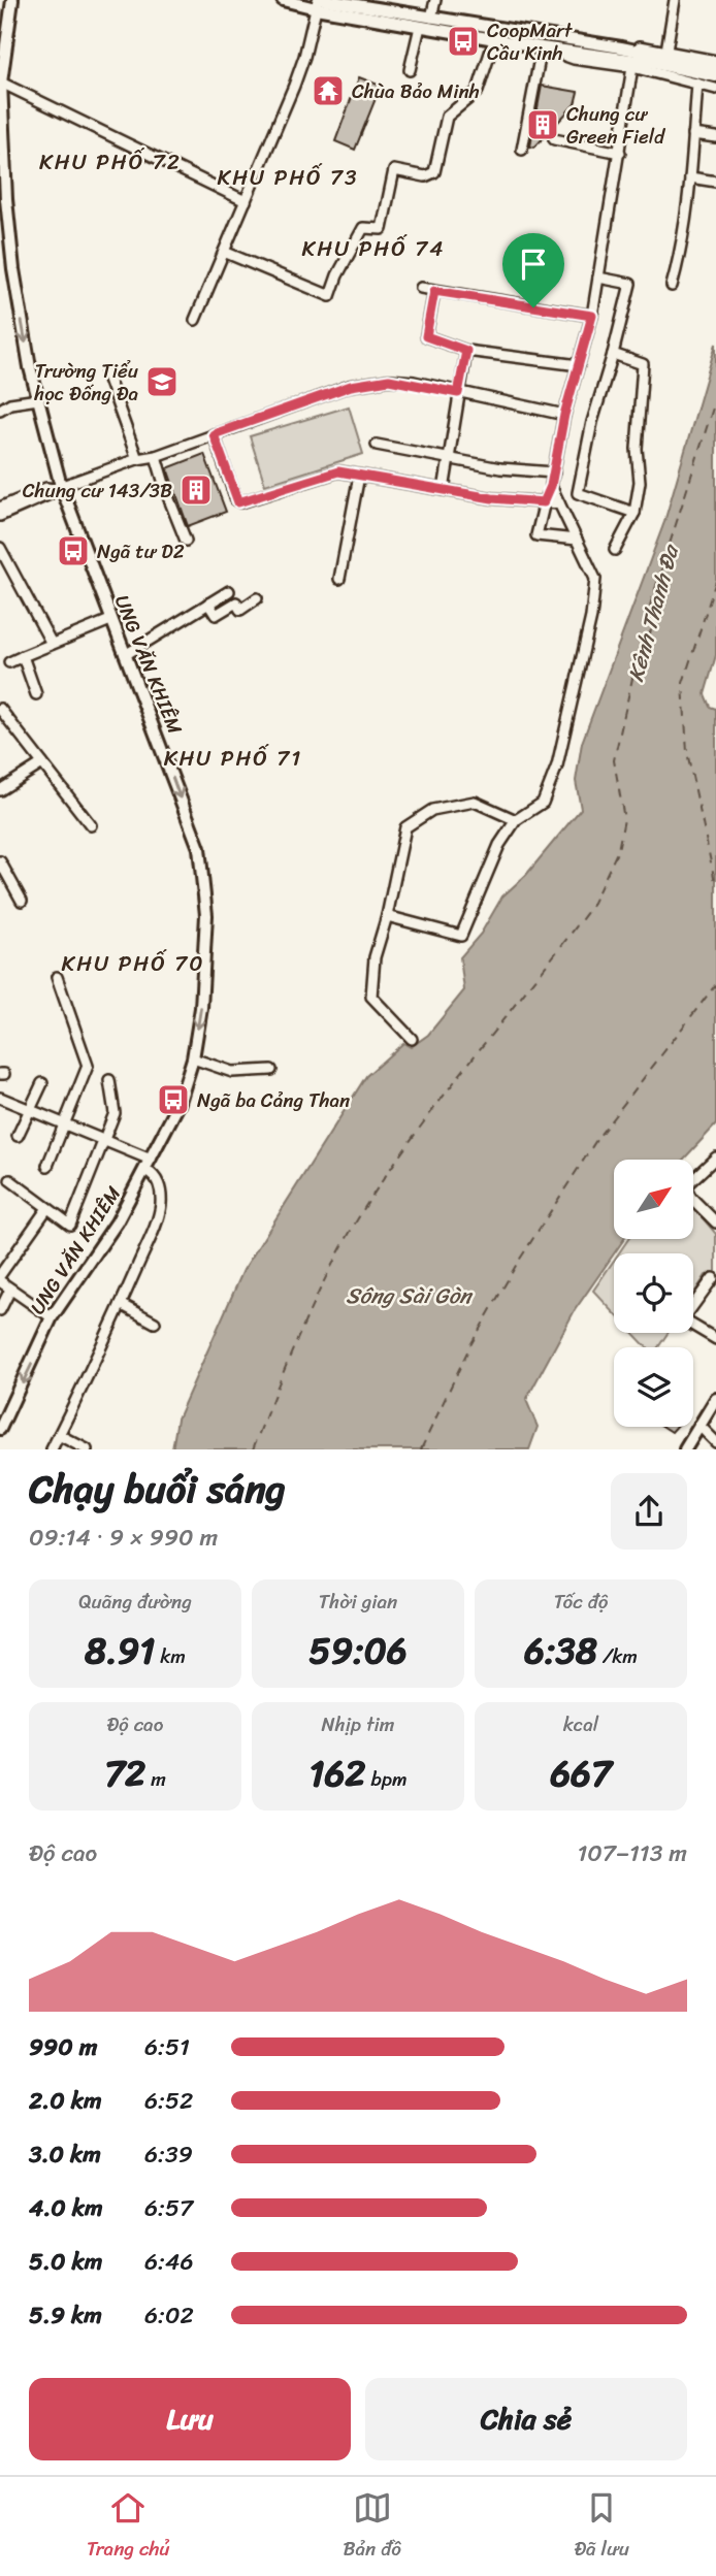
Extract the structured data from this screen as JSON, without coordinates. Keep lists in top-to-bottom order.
{
  "streets": {
    "main road": ["UNG VĂN KHIÊM"]
  },
  "one_way": ["UNG VĂN KHIÊM"],
  "districts": [
    "KHU PHỐ 72",
    "KHU PHỐ 73",
    "KHU PHỐ 74",
    "KHU PHỐ 71",
    "KHU PHỐ 70"
  ],
  "water": ["Kênh Thanh Đa", "Sông Sài Gòn"],
  "places": {
    "bus stop": ["CoopMart Cầu Kinh", "Ngã tư D2", "Ngã ba Cảng Than"],
    "temple": ["Chùa Bảo Minh"],
    "building": ["Chung cư Green Field", "Chung cư 143/3B"],
    "school or university": ["Trường Tiểu học Đống Đa"]
  },
  "north": "top right",
  "page": {
    "heading": ["Chạy buổi sáng", "09:14 · 9 × 990 m"],
    "stats": [
      ["Quãng đường", "8.91 km"],
      ["Thời gian", "59:06"],
      ["Tốc độ", "6:38 /km"],
      ["Độ cao", "72 m"],
      ["Nhịp tim", "162 bpm"],
      ["kcal", "667"]
    ],
    "chart": ["Độ cao", "107–113 m"],
    "list": [
      {
        "name": "990 m",
        "note": "6:51"
      },
      {
        "name": "2.0 km",
        "note": "6:52"
      },
      {
        "name": "3.0 km",
        "note": "6:39"
      },
      {
        "name": "4.0 km",
        "note": "6:57"
      },
      {
        "name": "5.0 km",
        "note": "6:46"
      },
      {
        "name": "5.9 km",
        "note": "6:02"
      }
    ],
    "buttons": ["Lưu", "Chia sẻ"],
    "tabs": ["Trang chủ", "Bản đồ", "Đã lưu"]
  }
}
